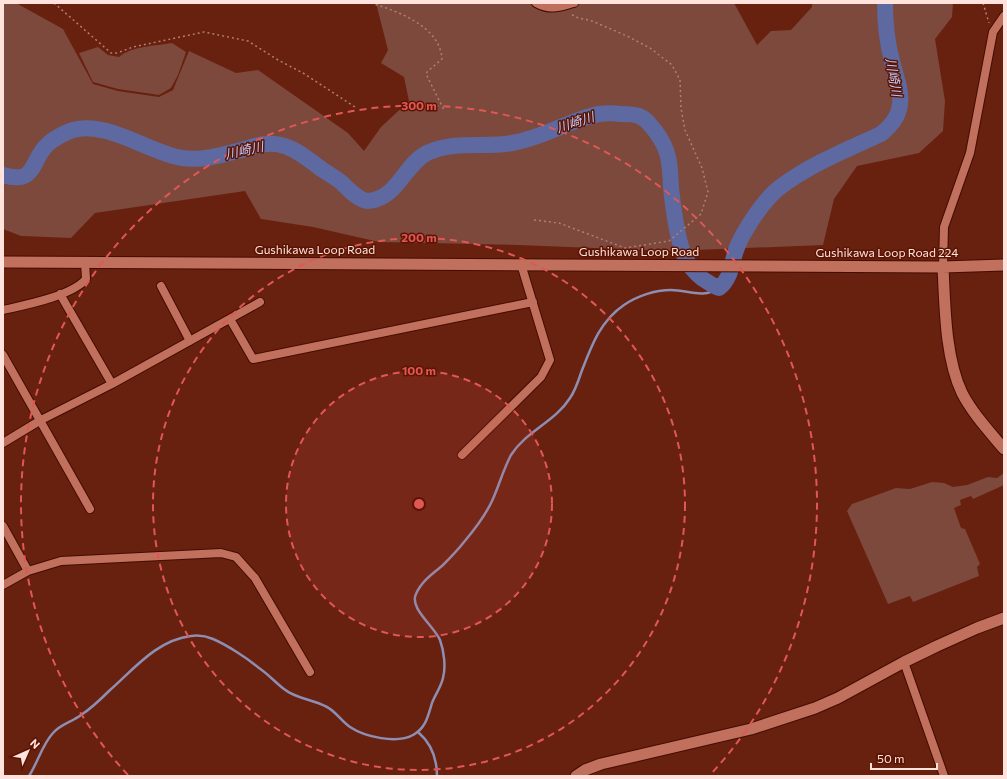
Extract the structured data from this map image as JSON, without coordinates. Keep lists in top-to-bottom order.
{
  "streets": {
    "main road": ["Gushikawa Loop Road", "Gushikawa Loop Road 224"]
  },
  "crossings": [
    ["Gushikawa Loop Road", "Gushikawa Loop Road 224"]
  ],
  "water": ["川崎川"],
  "scale_bar": "50 m",
  "north": "top right",
  "rings": ["300 m", "200 m", "100 m"]
}
